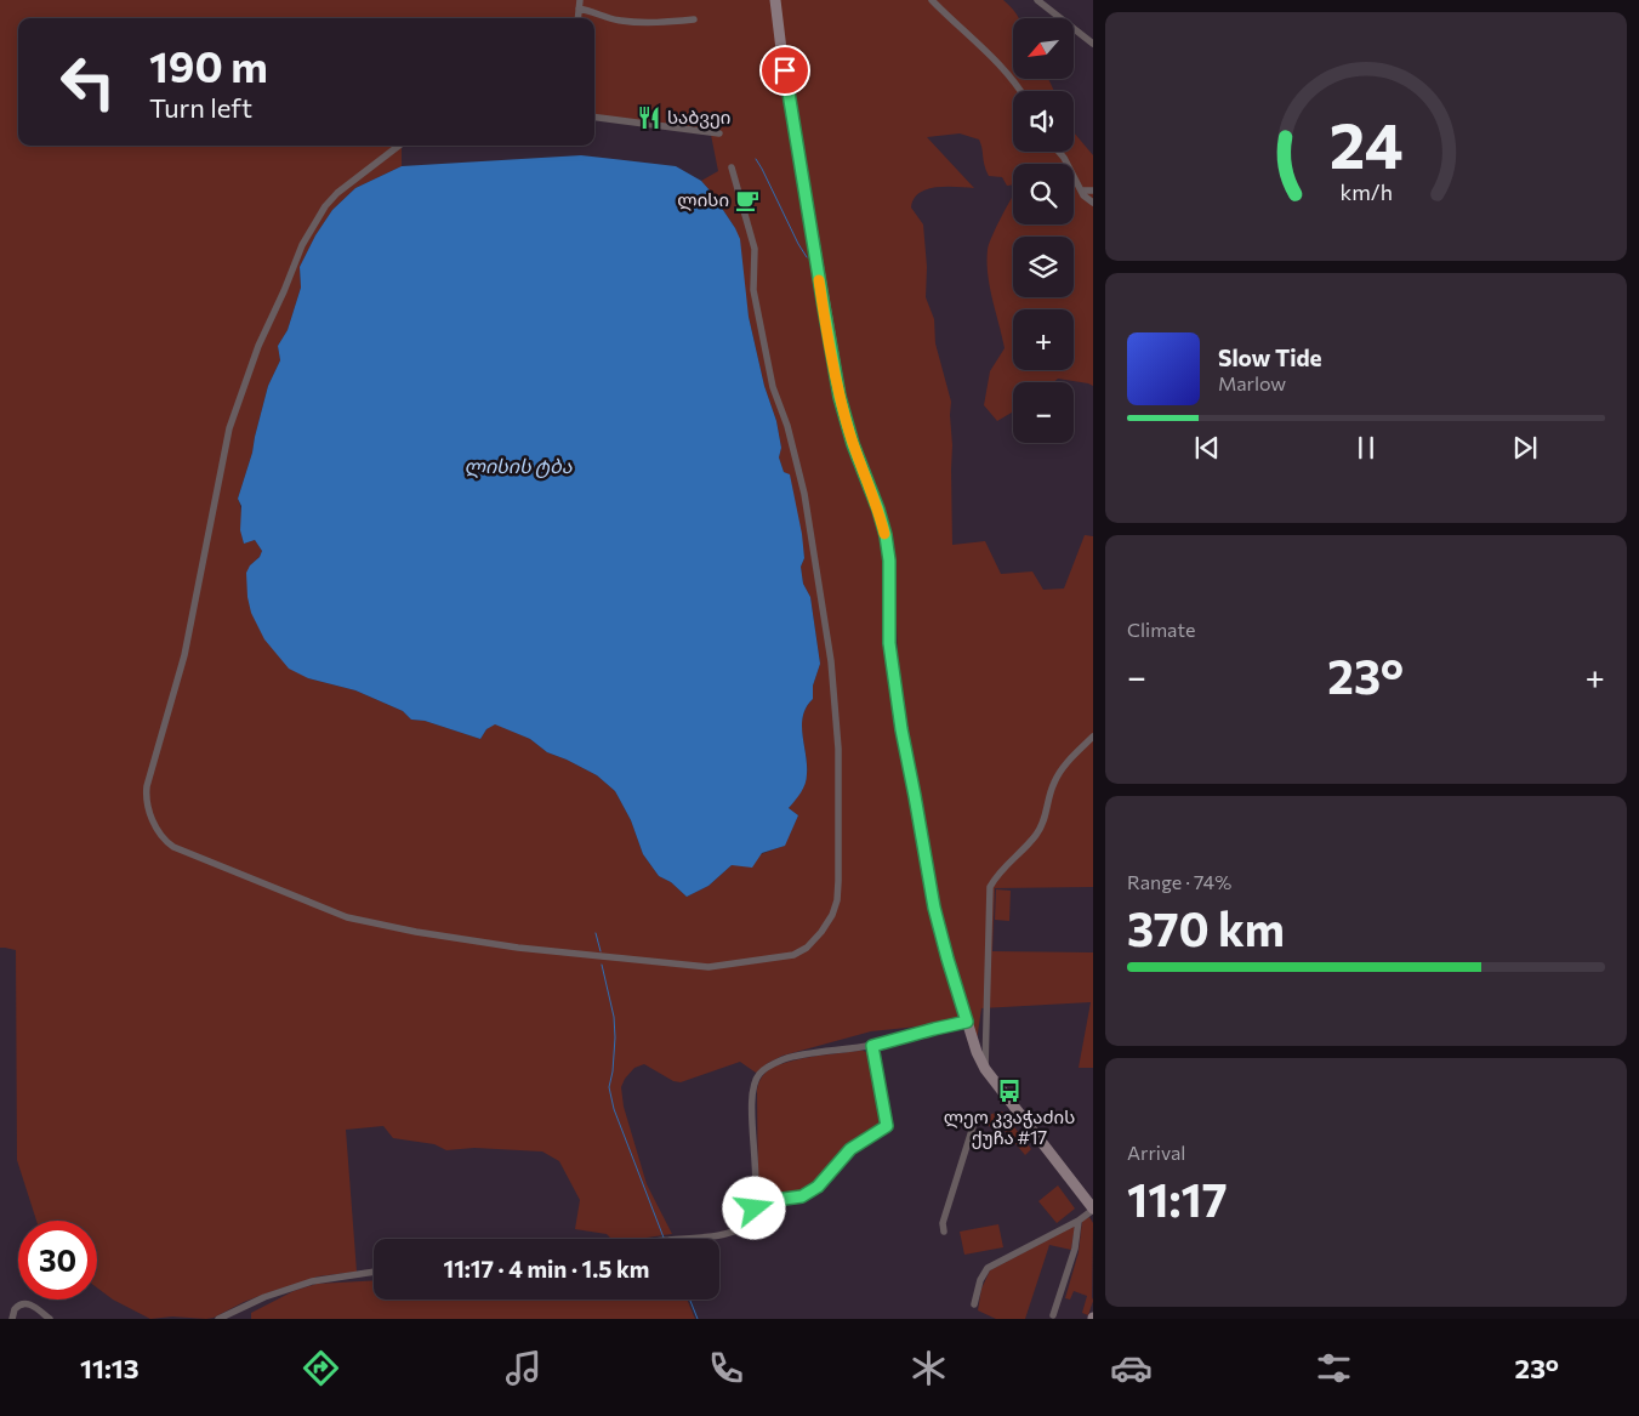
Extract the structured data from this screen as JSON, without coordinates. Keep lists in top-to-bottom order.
{
  "water": ["ლისის ტბა"],
  "places": {
    "restaurant": ["საბვეი"],
    "cafe": ["ლისი"],
    "bus stop": ["ლეო კვაჭაძის ქუჩა #17"]
  },
  "north": "bottom left",
  "page": {
    "map_buttons": ["+", "−"],
    "turn": ["190 m", "Turn left"],
    "song": ["Slow Tide", "Marlow"],
    "tile": [
      "Climate",
      ["Range · 74%", "370 km"],
      ["Arrival", "11:17"]
    ],
    "heat": ["−", "23°", "+"],
    "limit": "30",
    "trip": "11:17 · 4 min · 1.5 km",
    "tabs": ["11:13", "23°"],
    "gauge": ["24", "km/h"]
  }
}
